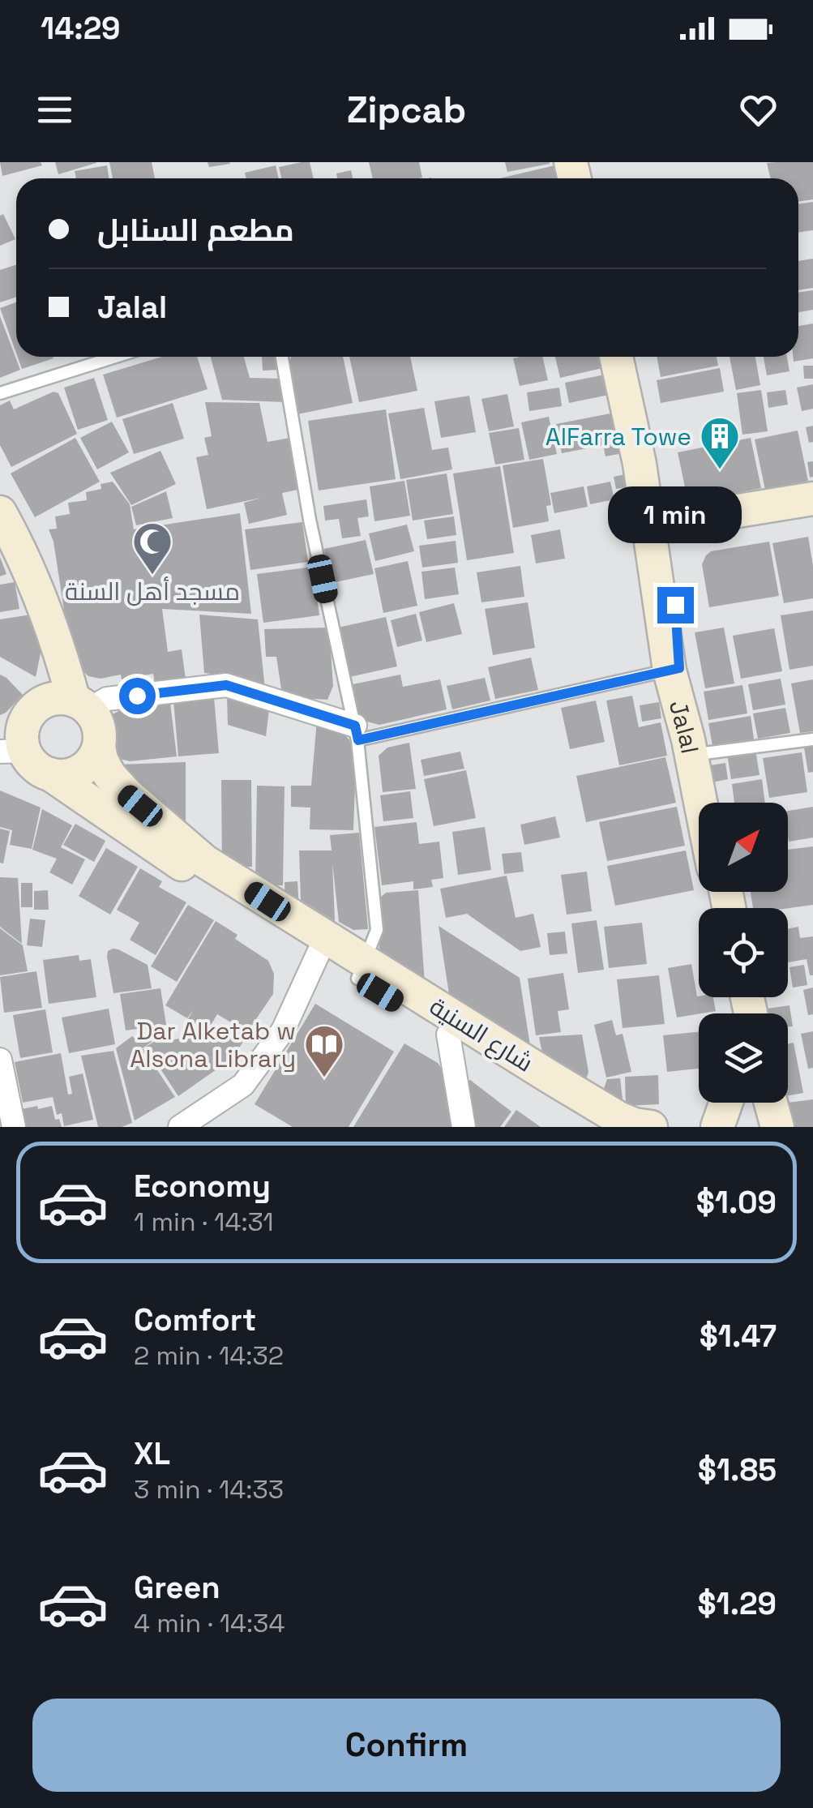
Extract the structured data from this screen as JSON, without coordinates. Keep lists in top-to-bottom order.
{
  "streets": {
    "main road": ["Jalal", "شارع السنية"]
  },
  "places": {
    "building": ["AlFarra Towe"],
    "mosque": ["مسجد أهل السنة"],
    "library": ["Dar Alketab w Alsona Library"]
  },
  "north": "top right",
  "page": {
    "status": "14:29",
    "header": "Zipcab",
    "banner": ["مطعم السنابل", "Jalal"],
    "bubble": "1 min",
    "list": [
      {
        "name": "Economy",
        "note": "1 min · 14:31",
        "value": "$1.09"
      },
      {
        "name": "Comfort",
        "note": "2 min · 14:32",
        "value": "$1.47"
      },
      {
        "name": "XL",
        "note": "3 min · 14:33",
        "value": "$1.85"
      },
      {
        "name": "Green",
        "note": "4 min · 14:34",
        "value": "$1.29"
      }
    ],
    "buttons": "Confirm"
  }
}
